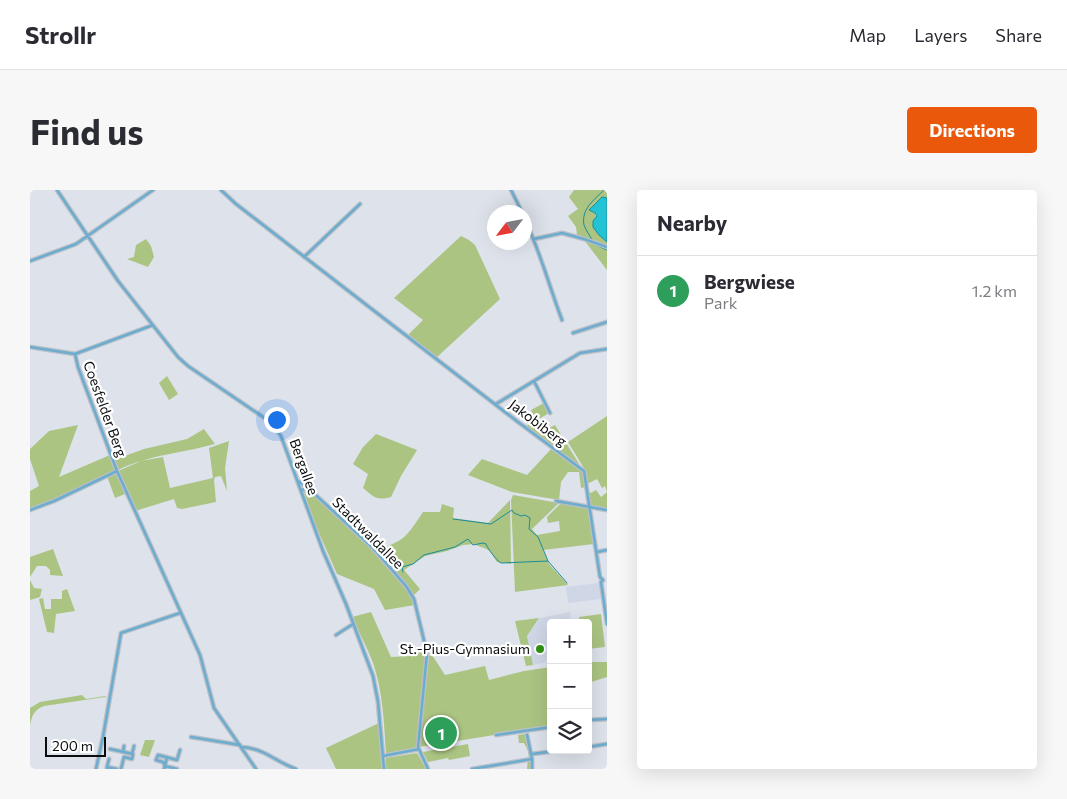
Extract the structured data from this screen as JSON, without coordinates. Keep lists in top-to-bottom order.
{
  "streets": {
    "street": [
      "Coesfelder Berg",
      "Jakobiberg",
      "Bergallee",
      "Stadtwaldallee"
    ]
  },
  "crossings": [
    ["Coesfelder Berg", "Bergallee"],
    ["Bergallee", "Stadtwaldallee"]
  ],
  "places": ["St.-Pius-Gymnasium"],
  "scale_bar": "200 m",
  "north": "bottom left",
  "page": {
    "header": "Strollr",
    "nav": ["Map", "Layers", "Share"],
    "buttons": "Directions",
    "title": "Find us",
    "heading": "Nearby",
    "list": [
      {
        "mark": "1",
        "name": "Bergwiese",
        "note": "Park",
        "value": "1.2 km"
      }
    ],
    "map_buttons": ["+", "−"],
    "pins": "1",
    "scale": "200 m"
  }
}
